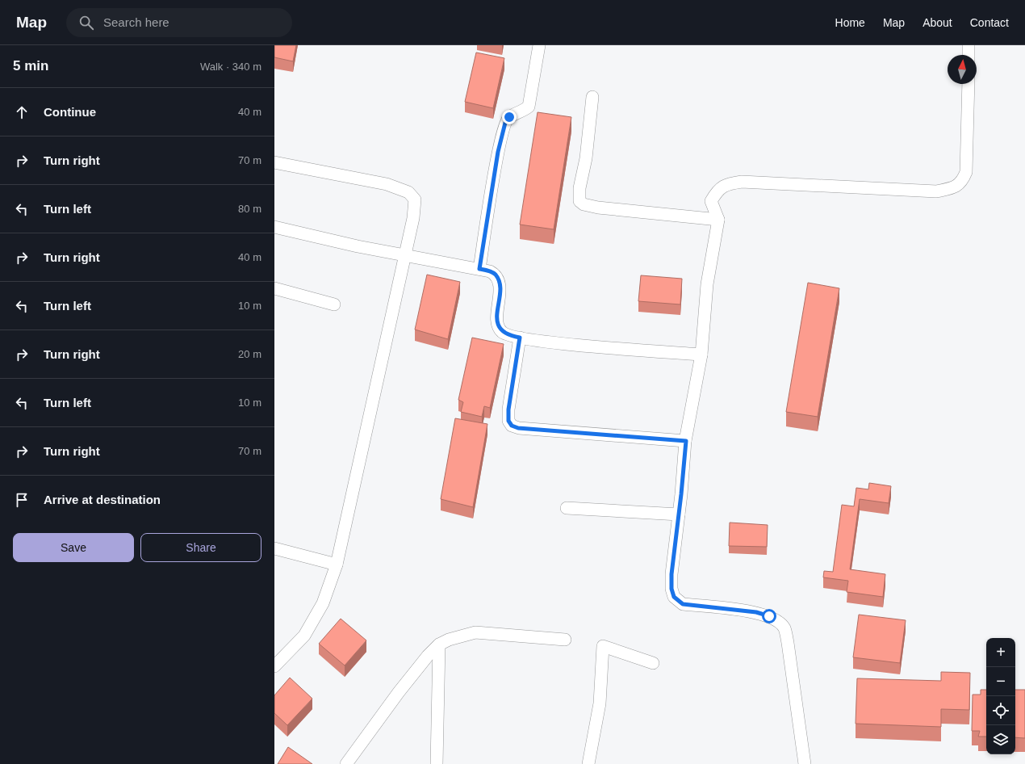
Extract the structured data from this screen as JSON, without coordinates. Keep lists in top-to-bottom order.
{
  "north": "top",
  "page": {
    "header": "Map",
    "search": "Search here",
    "nav": [
      "Home",
      "Map",
      "About",
      "Contact"
    ],
    "heading": ["5 min", "Walk · 340 m"],
    "list": [
      ["Continue", "40 m"],
      ["Turn right", "70 m"],
      ["Turn left", "80 m"],
      ["Turn right", "40 m"],
      ["Turn left", "10 m"],
      ["Turn right", "20 m"],
      ["Turn left", "10 m"],
      ["Turn right", "70 m"],
      "Arrive at destination"
    ],
    "buttons": ["Save", "Share"],
    "map_buttons": ["+", "−"]
  }
}
